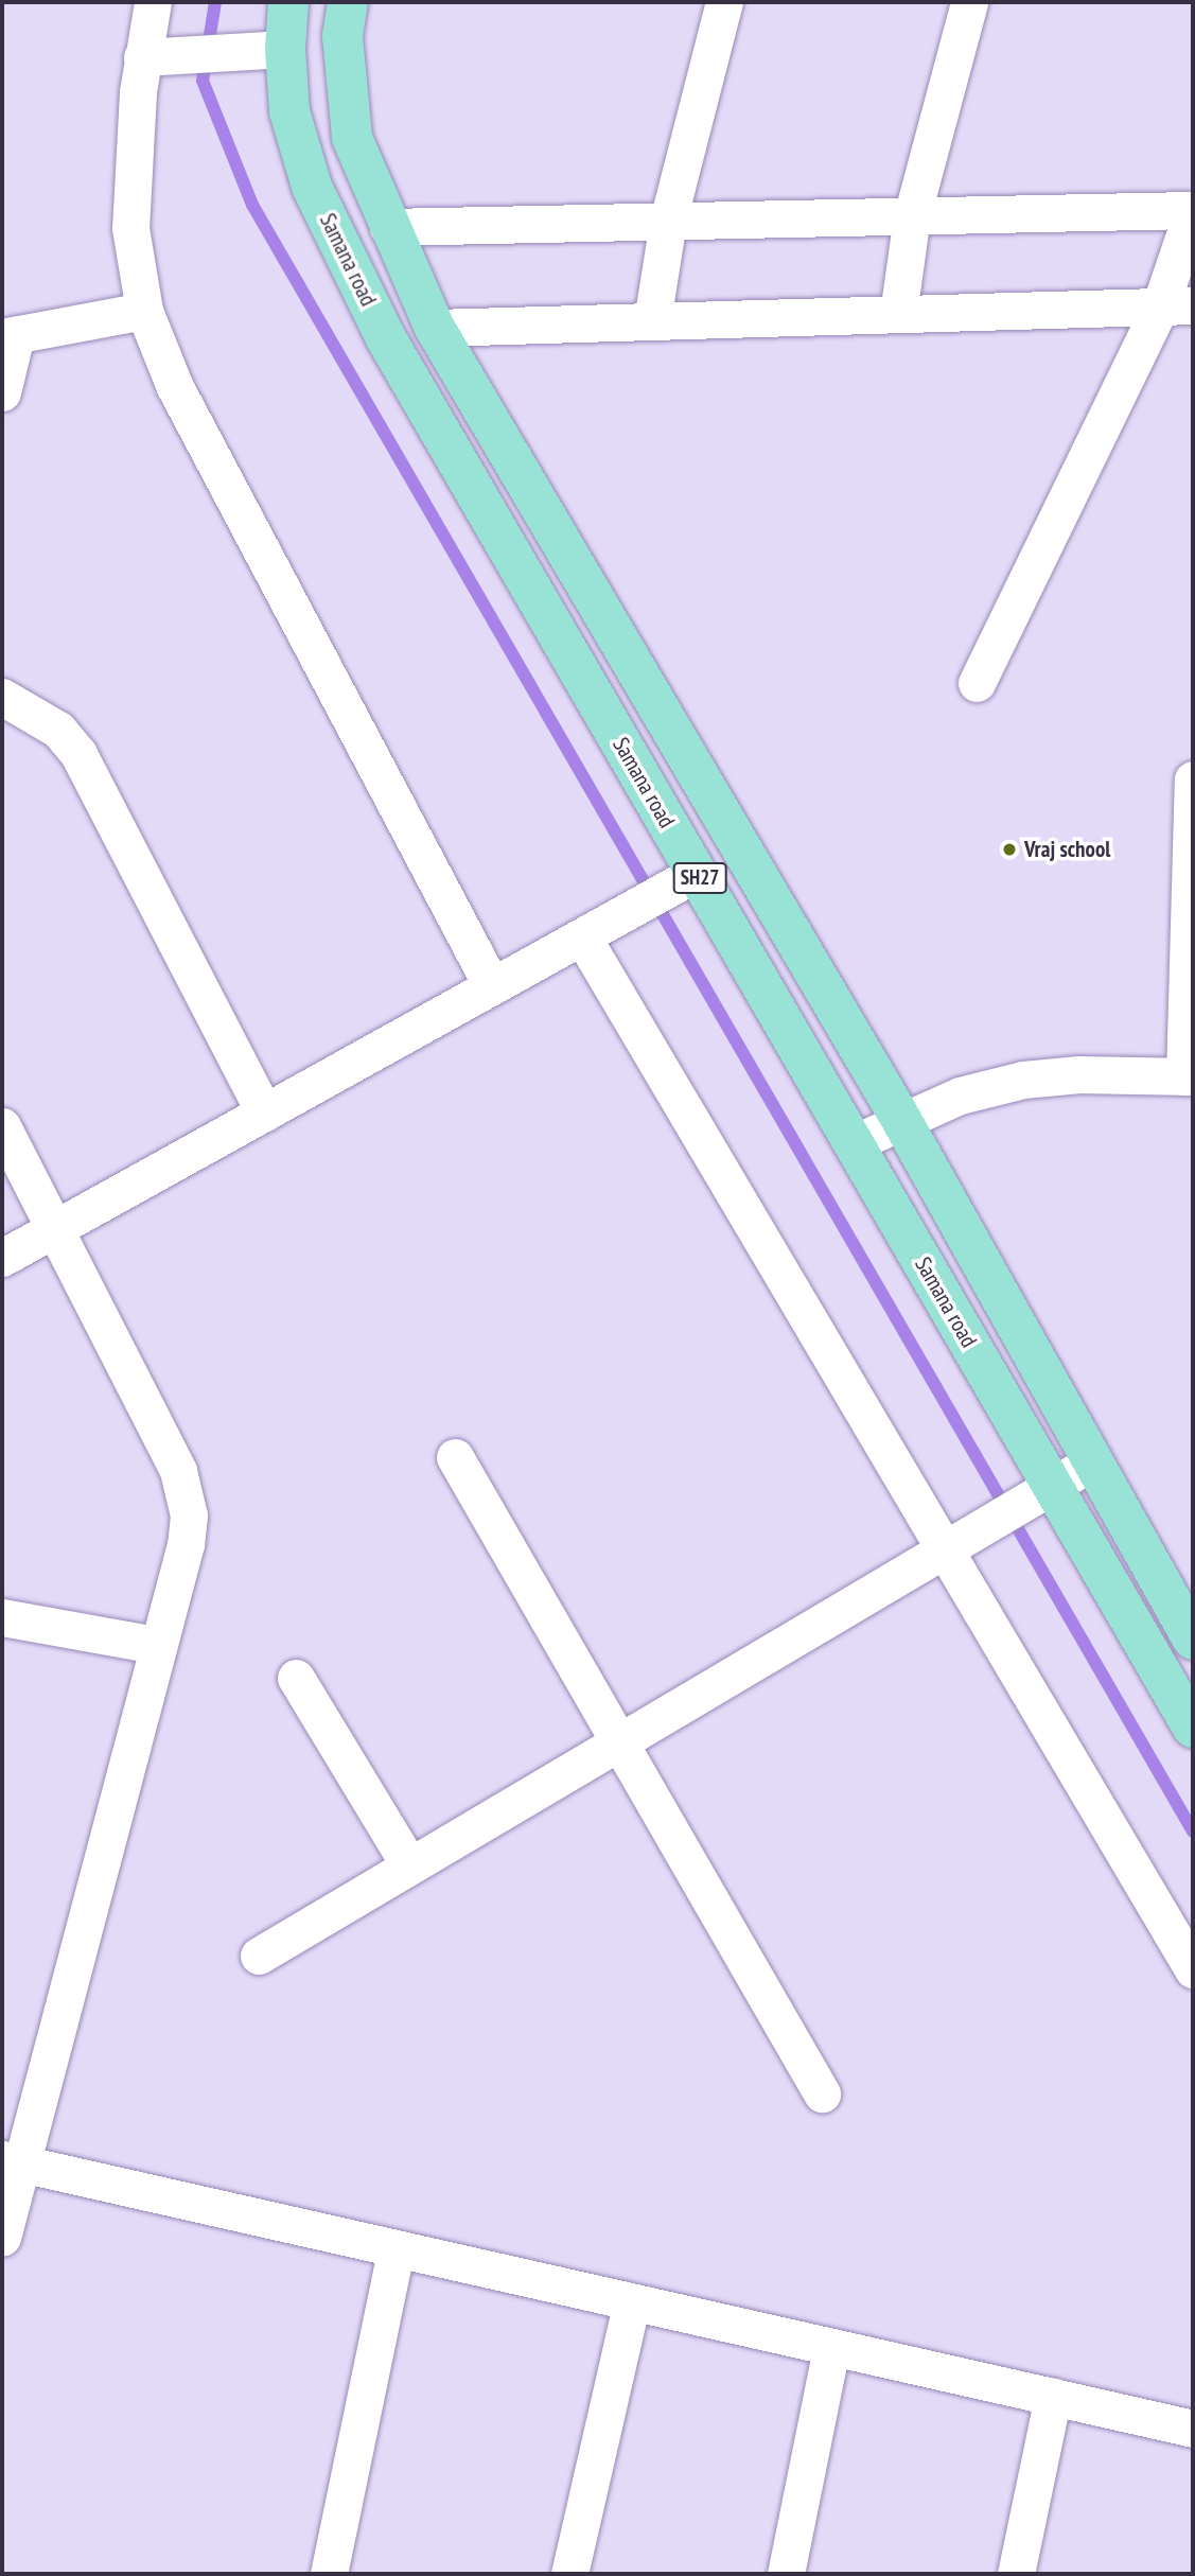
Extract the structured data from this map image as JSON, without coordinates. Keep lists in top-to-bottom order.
{
  "streets": {
    "main road": ["Samana road", "SH27"]
  },
  "places": ["Vraj school"]
}
